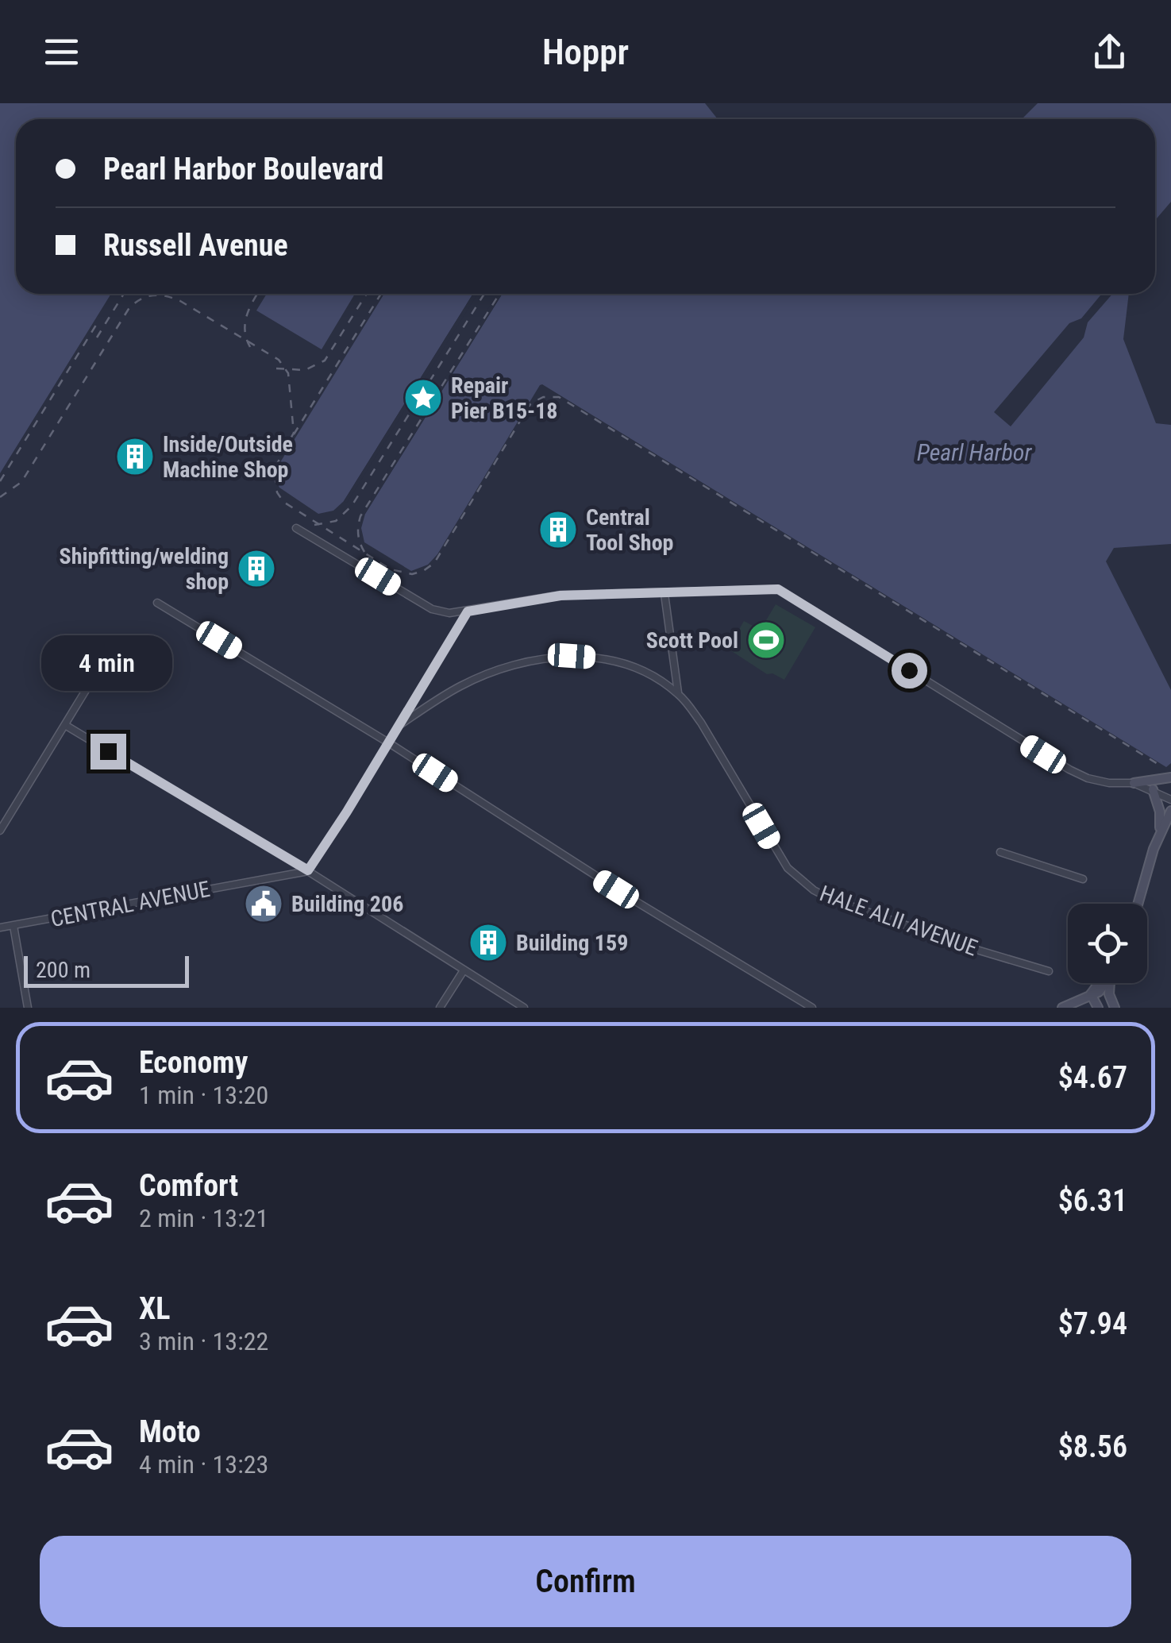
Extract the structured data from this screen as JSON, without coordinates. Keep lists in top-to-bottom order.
{
  "streets": {
    "street": ["CENTRAL AVENUE", "HALE ALII AVENUE"]
  },
  "water": ["Pearl Harbor"],
  "places": {
    "place": ["Repair Pier B15-18"],
    "building": [
      "Inside/Outside Machine Shop",
      "Central Tool Shop",
      "Shipfitting/welding shop",
      "Building 159"
    ],
    "sports": ["Scott Pool"],
    "public building": ["Building 206"]
  },
  "scale_bar": "200 m",
  "page": {
    "header": "Hoppr",
    "banner": ["Pearl Harbor Boulevard", "Russell Avenue"],
    "bubble": "4 min",
    "scale": "200 m",
    "list": [
      {
        "name": "Economy",
        "note": "1 min · 13:20",
        "value": "$4.67"
      },
      {
        "name": "Comfort",
        "note": "2 min · 13:21",
        "value": "$6.31"
      },
      {
        "name": "XL",
        "note": "3 min · 13:22",
        "value": "$7.94"
      },
      {
        "name": "Moto",
        "note": "4 min · 13:23",
        "value": "$8.56"
      }
    ],
    "buttons": "Confirm"
  }
}
